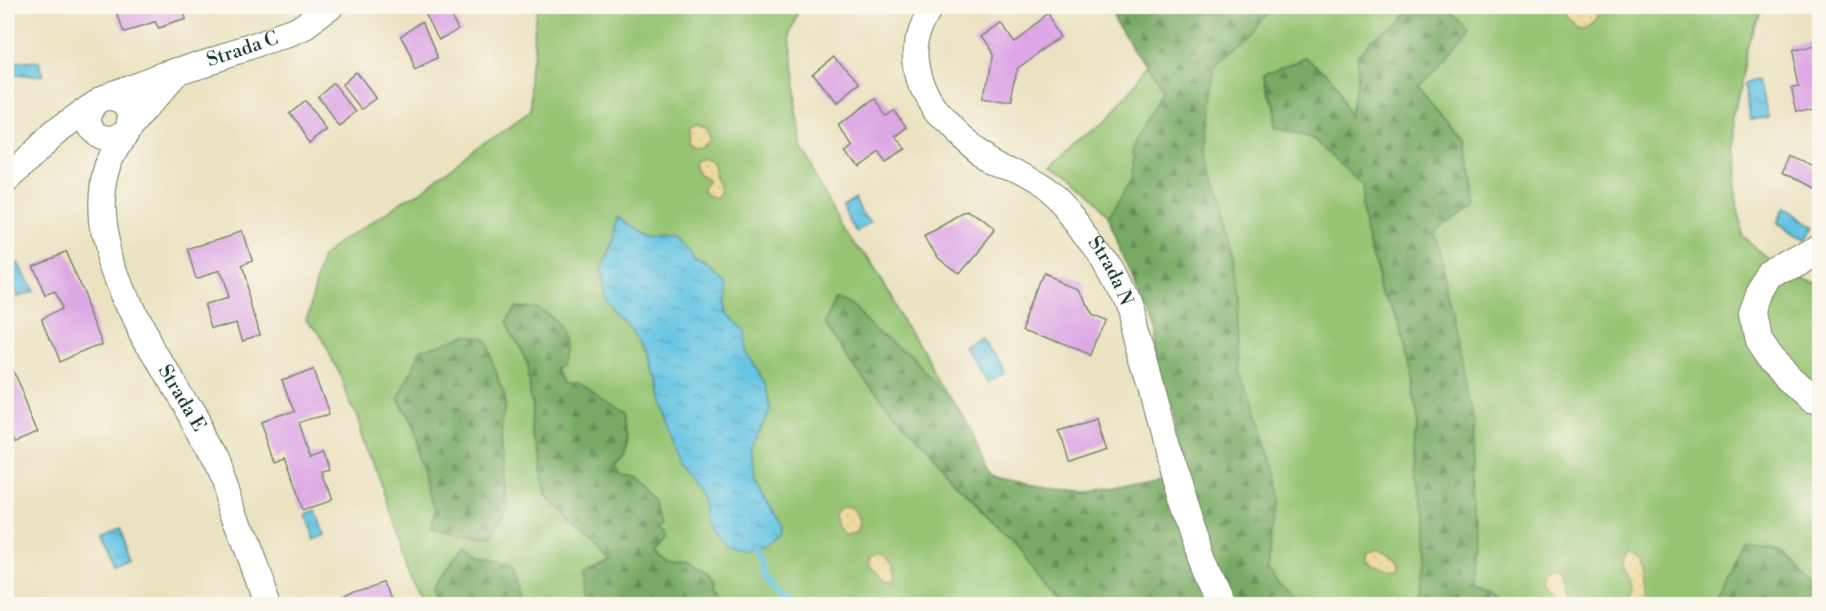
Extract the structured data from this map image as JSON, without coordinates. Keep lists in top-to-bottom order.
{
  "streets": {
    "street": ["Strada C", "Strada N", "Strada E"]
  },
  "crossings": [
    ["Strada C", "Strada E"]
  ]
}
